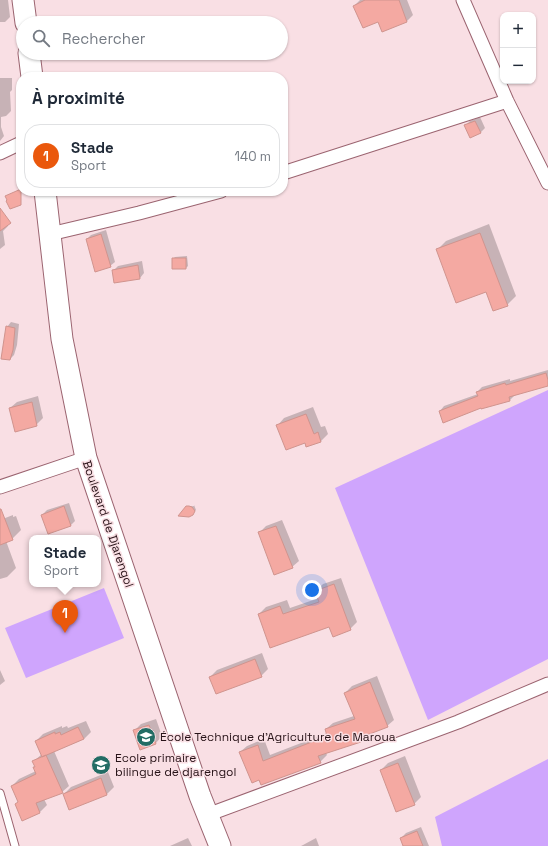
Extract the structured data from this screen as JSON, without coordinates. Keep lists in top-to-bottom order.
{
  "streets": {
    "main road": ["Boulevard de Djarengol"]
  },
  "places": {
    "school or university": ["École Technique d'Agriculture de Maroua", "Ecole primaire bilingue de djarengol"]
  },
  "page": {
    "map_buttons": ["+", "−"],
    "search": "Rechercher",
    "heading": "À proximité",
    "list": [
      {
        "mark": "1",
        "name": "Stade",
        "note": "Sport",
        "value": "140 m"
      }
    ],
    "popup": ["Stade", "Sport"],
    "pins": "1"
  }
}
